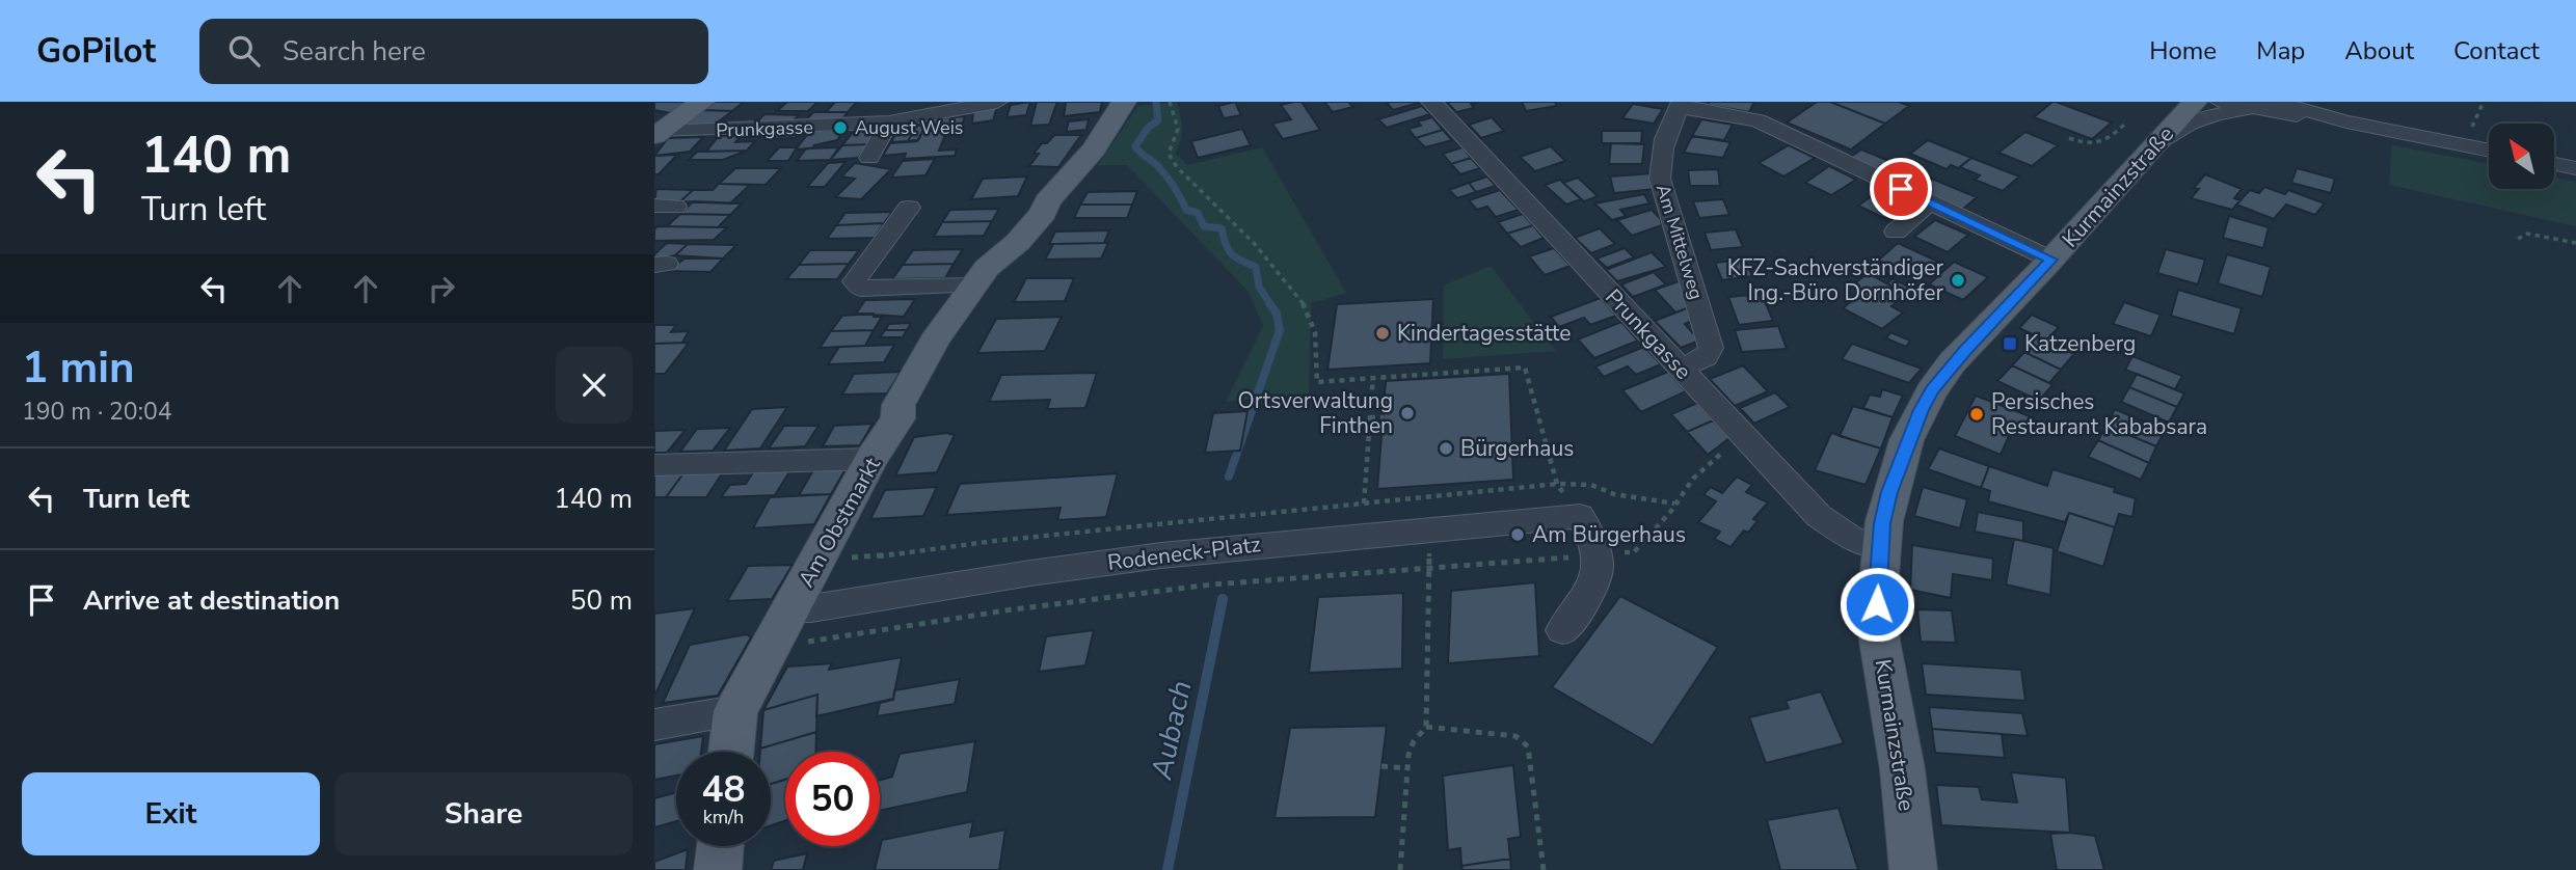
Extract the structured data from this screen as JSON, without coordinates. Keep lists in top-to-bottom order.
{
  "streets": {
    "main road": ["Kurmainzstraße", "Am Obstmarkt"],
    "street": ["Prunkgasse", "Am Mittelweg", "Rodeneck-Platz"]
  },
  "crossings": [
    ["Prunkgasse", "Kurmainzstraße"],
    ["Prunkgasse", "Am Mittelweg"],
    ["Am Obstmarkt", "Rodeneck-Platz"]
  ],
  "water": ["Aubach"],
  "places": {
    "other": [
      "August Weis",
      "KFZ-Sachverständiger Ing.-Büro Dornhöfer",
      "Kindertagesstätte",
      "Ortsverwaltung Finthen",
      "Persisches Restaurant Kababsara",
      "Bürgerhaus",
      "Am Bürgerhaus"
    ],
    "transit": ["Katzenberg"]
  },
  "north": "top left",
  "page": {
    "header": "GoPilot",
    "search": "Search here",
    "nav": [
      "Home",
      "Map",
      "About",
      "Contact"
    ],
    "turn": ["140 m", "Turn left"],
    "heading": ["1 min", "190 m · 20:04"],
    "list": [
      {
        "name": "Turn left",
        "value": "140 m"
      },
      {
        "name": "Arrive at destination",
        "value": "50 m"
      }
    ],
    "speed": "48 km/h",
    "limit": "50",
    "buttons": ["Exit", "Share"]
  }
}
